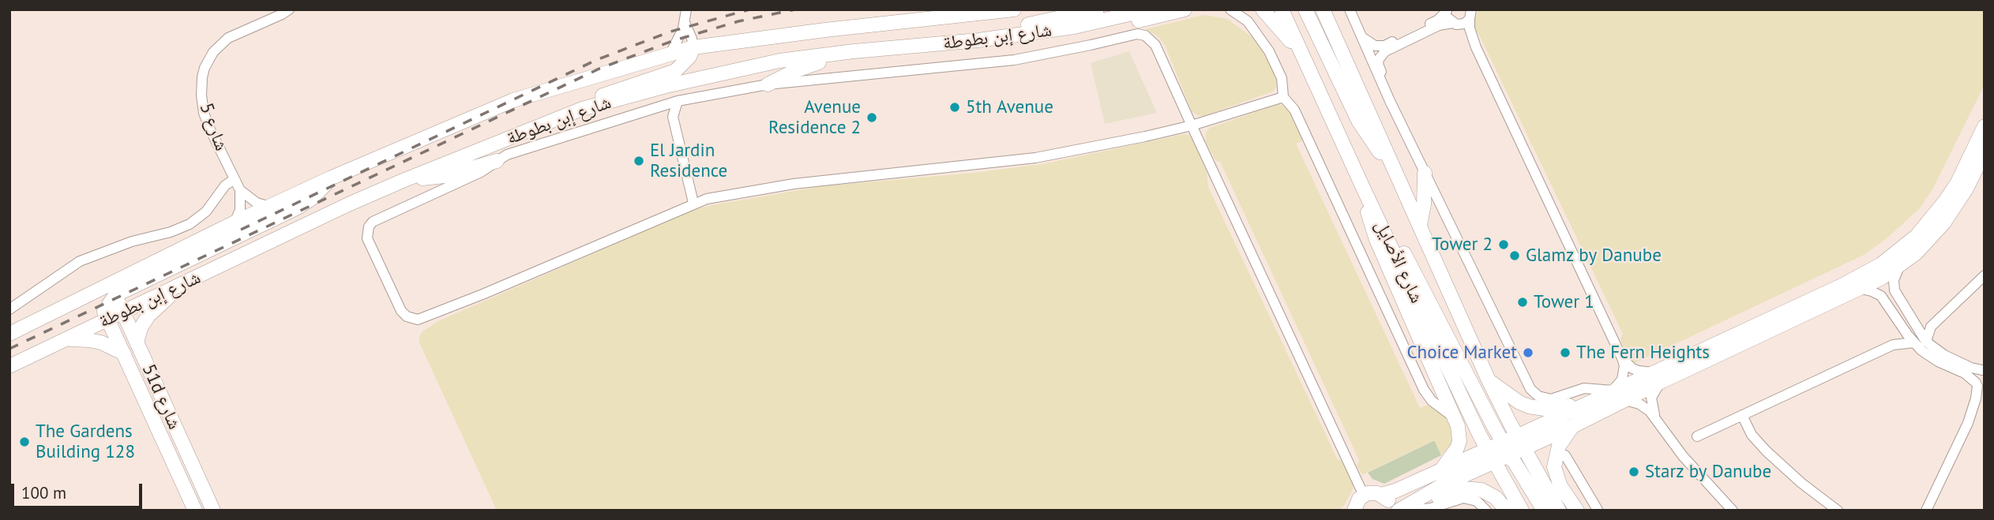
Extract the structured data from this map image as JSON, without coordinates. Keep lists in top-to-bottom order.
{
  "streets": {
    "main road": ["شارع إبن بطوطة", "شارع الأصايل", "51d شارع"],
    "street": ["شارع 5"]
  },
  "crossings": [
    ["شارع إبن بطوطة", "51d شارع"]
  ],
  "places": [
    "5th Avenue",
    "Avenue Residence 2",
    "El Jardin Residence",
    "Tower 2",
    "Glamz by Danube",
    "Tower 1",
    "Choice Market",
    "The Fern Heights",
    "The Gardens Building 128",
    "Starz by Danube"
  ],
  "scale_bar": "100 m"
}
